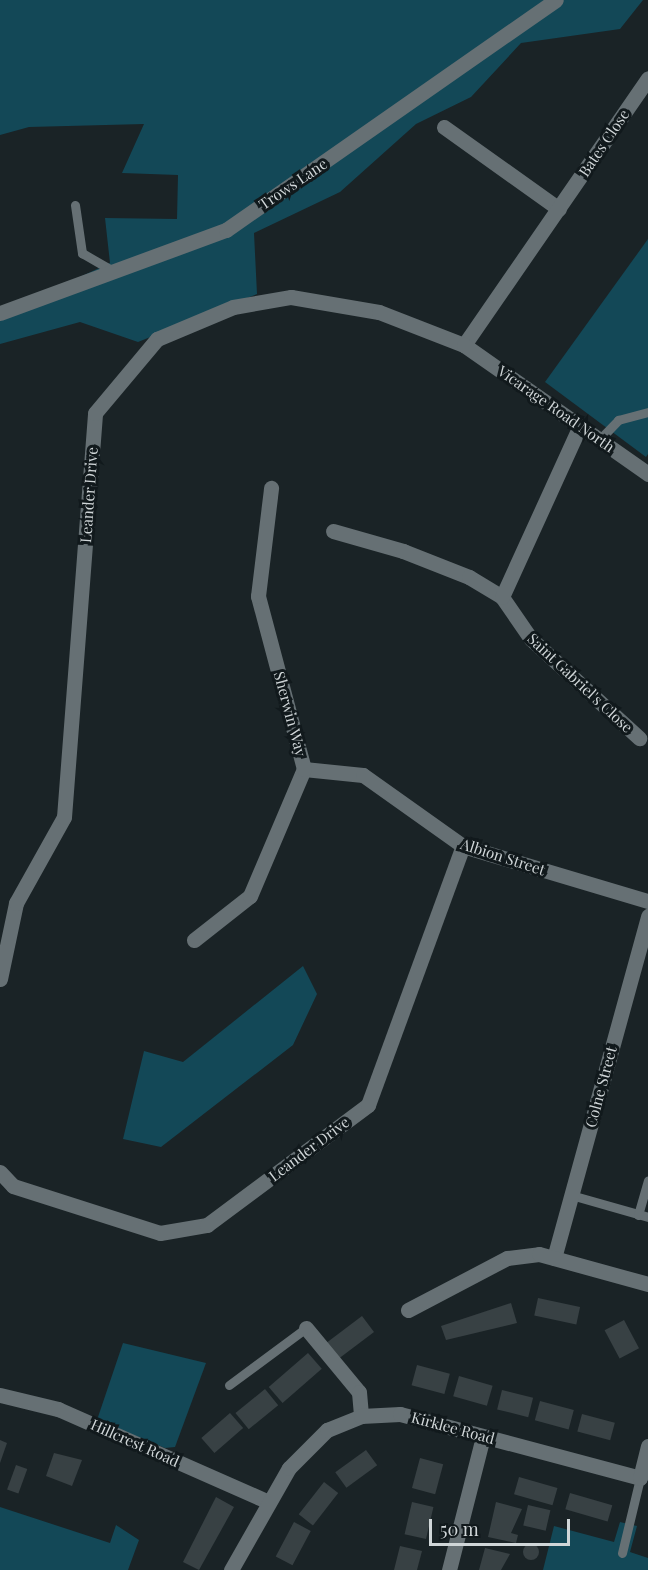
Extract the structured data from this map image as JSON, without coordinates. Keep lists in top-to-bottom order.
{
  "streets": {
    "street": [
      "Bates Close",
      "Trows Lane",
      "Vicarage Road North",
      "Leander Drive",
      "Saint Gabriel's Close",
      "Sherwin Way",
      "Albion Street",
      "Colne Street",
      "Kirklee Road",
      "Hillcrest Road"
    ]
  },
  "crossings": [
    ["Bates Close", "Vicarage Road North"],
    ["Bates Close", "Leander Drive"],
    ["Vicarage Road North", "Leander Drive"],
    ["Leander Drive", "Albion Street"],
    ["Sherwin Way", "Albion Street"],
    ["Kirklee Road", "Hillcrest Road"]
  ],
  "scale_bar": "50 m"
}
